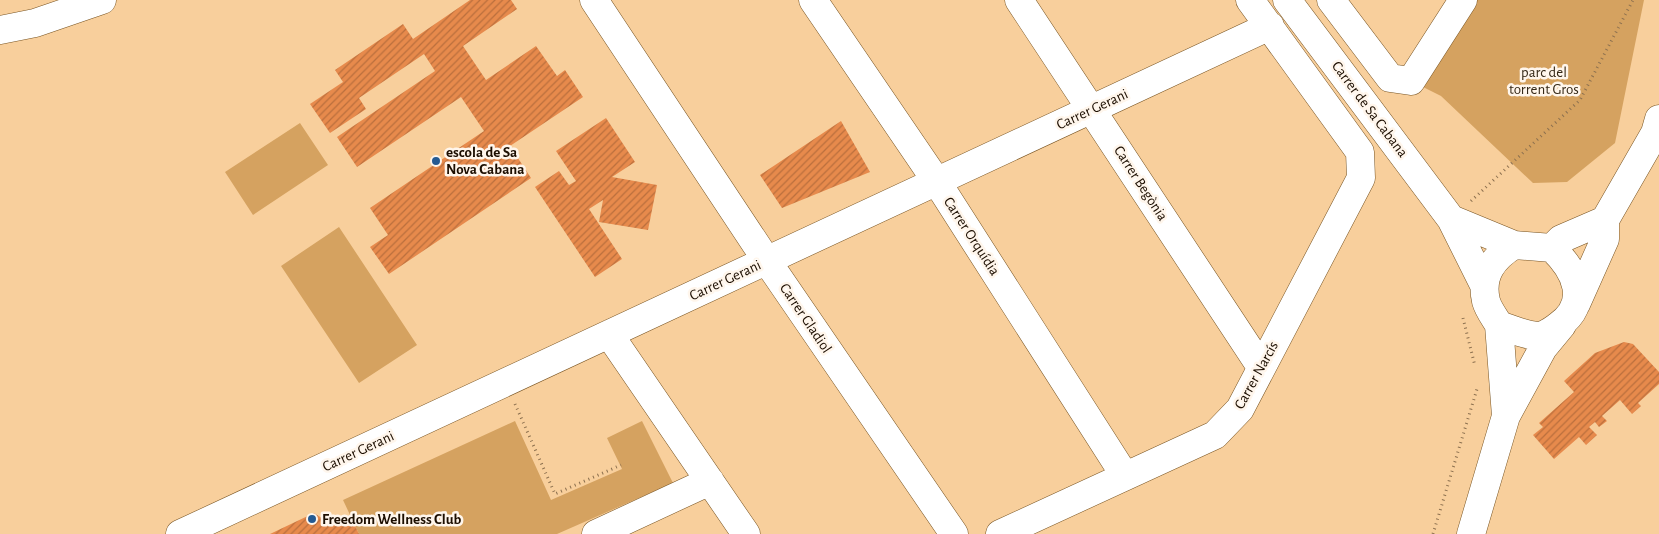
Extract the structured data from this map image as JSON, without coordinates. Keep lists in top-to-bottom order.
{
  "streets": {
    "street": [
      "Carrer Gerani",
      "Carrer de Sa Cabana",
      "Carrer Begònia",
      "Carrer Orquídia",
      "Carrer Gladiol",
      "Carrer Narcís"
    ]
  },
  "crossings": [
    ["Carrer Gerani", "Carrer Begònia"],
    ["Carrer Gerani", "Carrer Orquídia"],
    ["Carrer Gerani", "Carrer Gladiol"],
    ["Carrer Gerani", "Carrer Narcís"],
    ["Carrer Begònia", "Carrer Narcís"],
    ["Carrer Orquídia", "Carrer Narcís"]
  ],
  "parks": ["parc del torrent Gros"],
  "places": ["escola de Sa Nova Cabana", "Freedom Wellness Club"]
}
